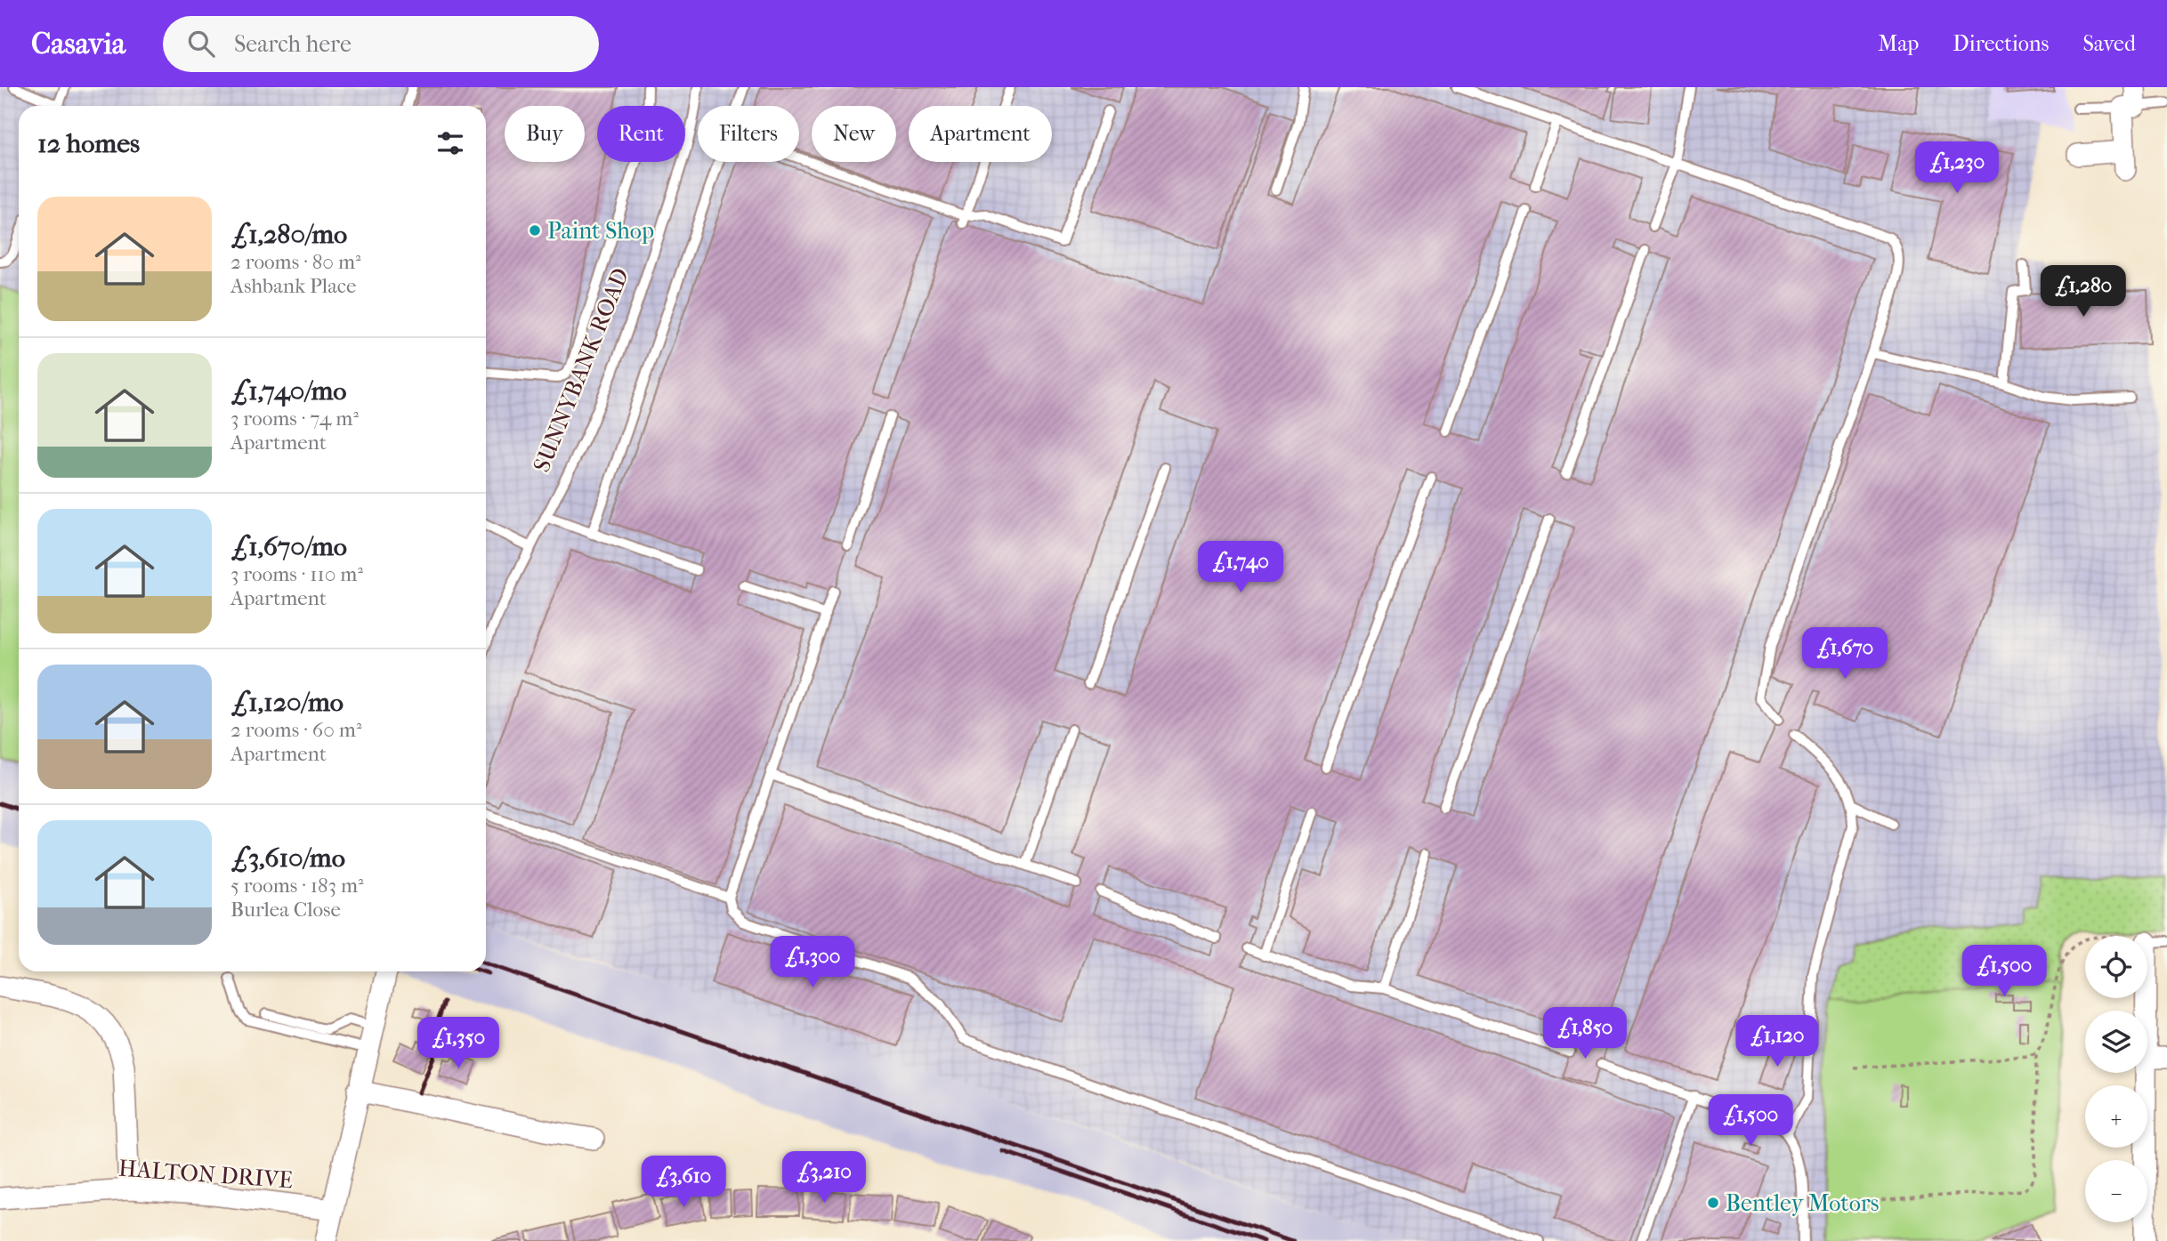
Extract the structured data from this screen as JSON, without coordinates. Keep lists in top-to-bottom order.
{
  "streets": {
    "street": ["HALTON DRIVE"],
    "lane": ["SUNNYBANK ROAD"]
  },
  "places": ["Paint Shop", "Bentley Motors"],
  "page": {
    "header": "Casavia",
    "search": "Search here",
    "nav": ["Map", "Directions", "Saved"],
    "chip": [
      "Buy",
      "Rent",
      "Filters",
      "New",
      "Apartment"
    ],
    "heading": "12 homes",
    "price": [
      "£1,230",
      "£1,280",
      "£1,740",
      "£1,670",
      "£1,300",
      "£1,500",
      "£1,850",
      "£1,120",
      "£1,350",
      "£1,500",
      "£3,210",
      "£3,610"
    ],
    "list": [
      {
        "name": "£1,280/mo",
        "note": "2 rooms · 80 m² · Ashbank Place"
      },
      {
        "name": "£1,740/mo",
        "note": "3 rooms · 74 m² · Apartment"
      },
      {
        "name": "£1,670/mo",
        "note": "3 rooms · 110 m² · Apartment"
      },
      {
        "name": "£1,120/mo",
        "note": "2 rooms · 60 m² · Apartment"
      },
      {
        "name": "£3,610/mo",
        "note": "5 rooms · 183 m² · Burlea Close"
      }
    ],
    "map_buttons": ["+", "−"]
  }
}
